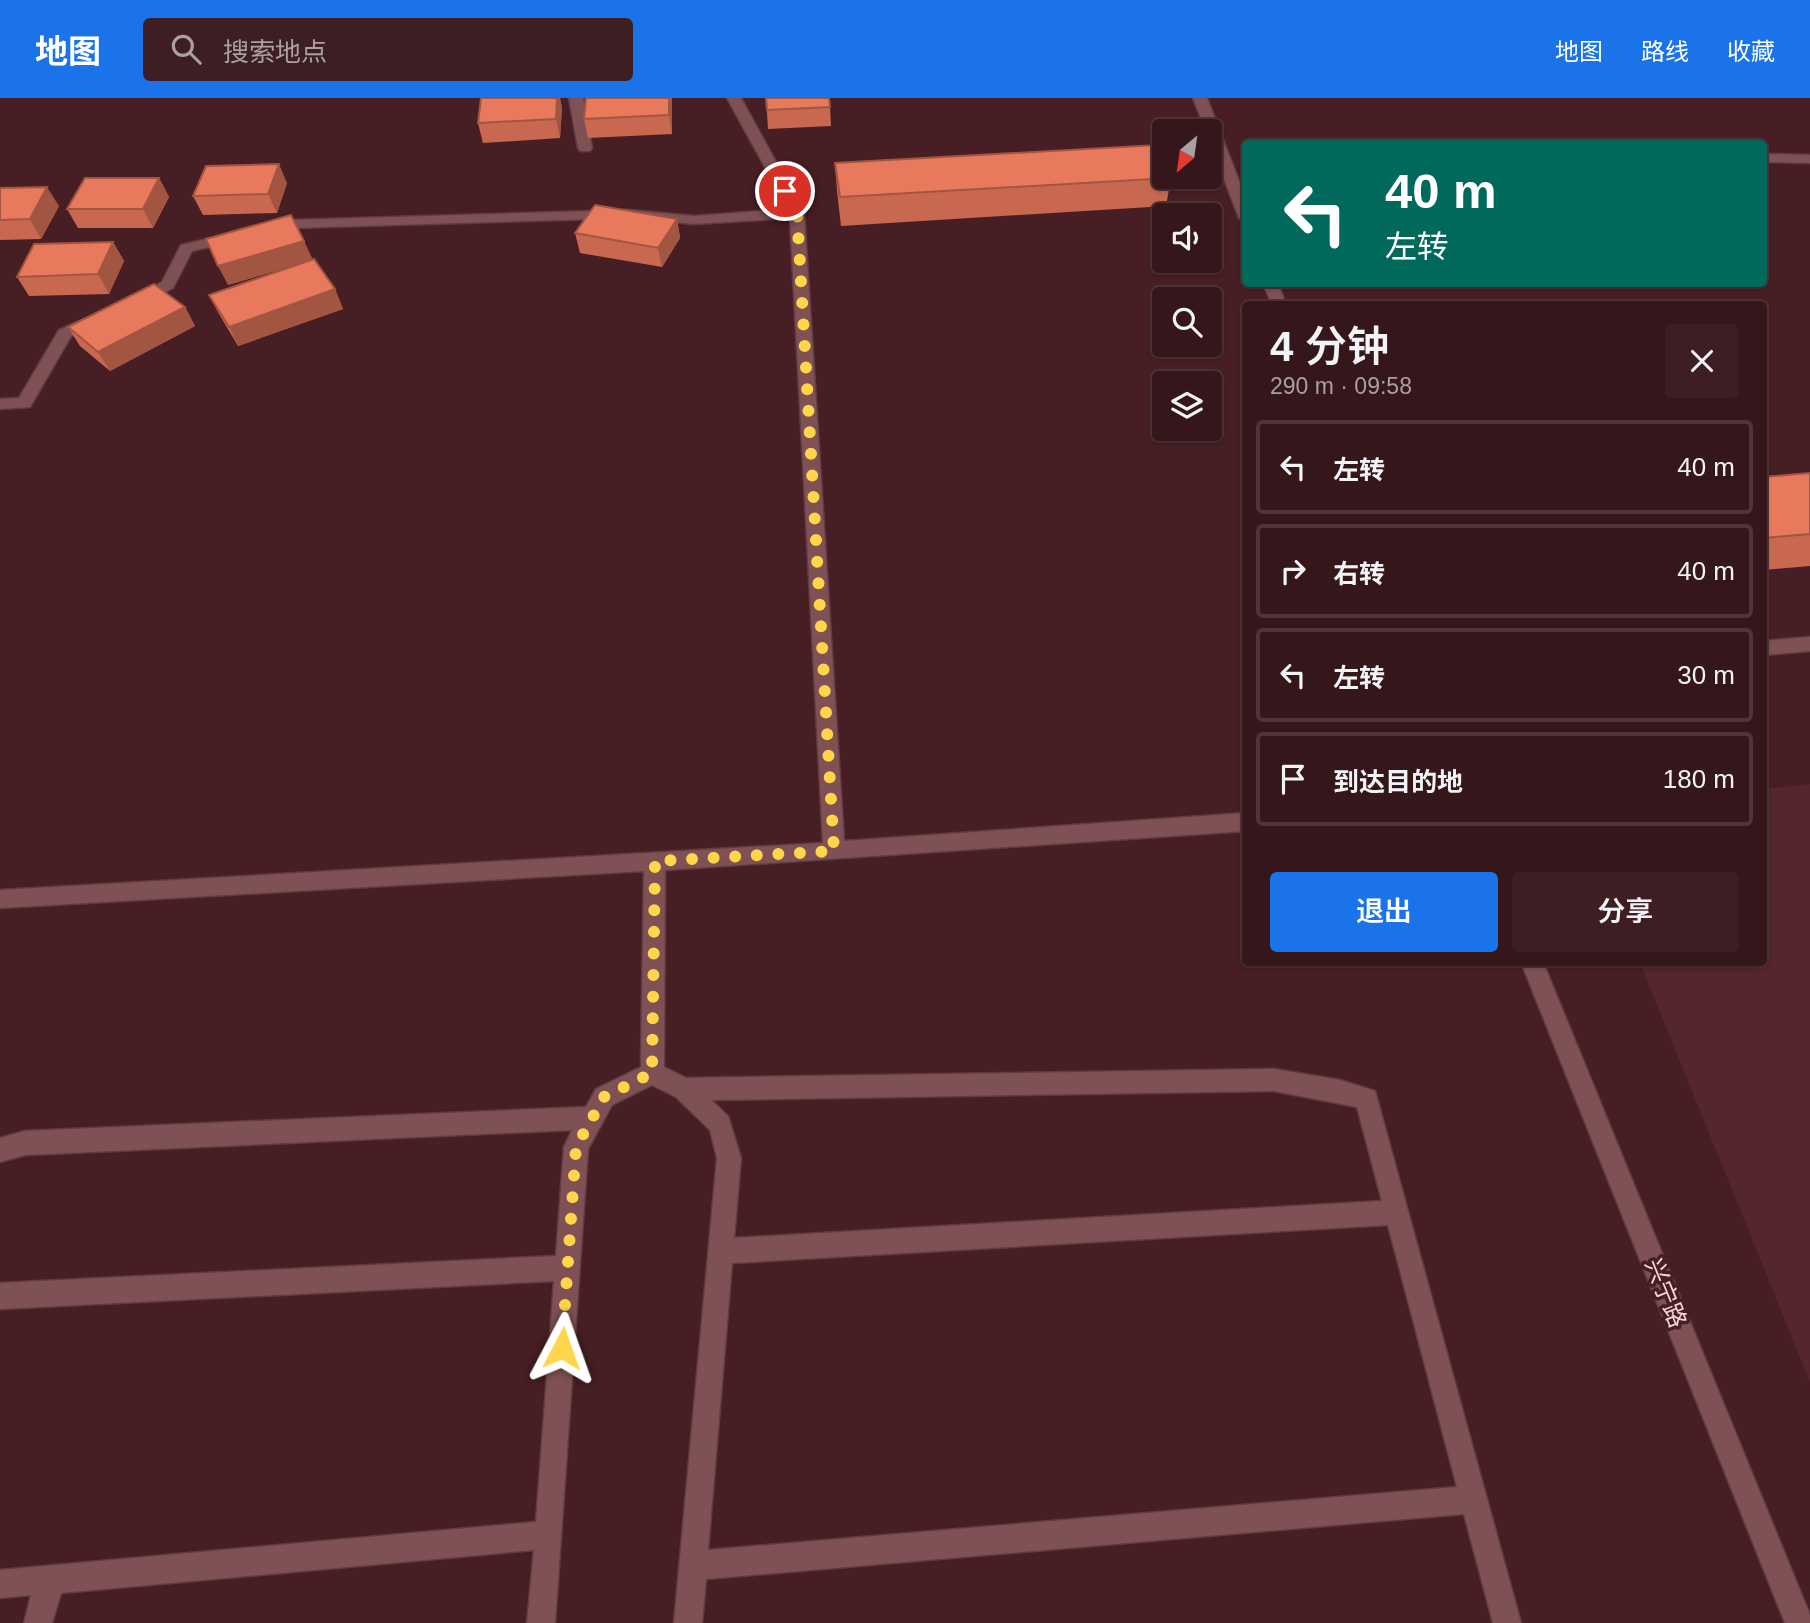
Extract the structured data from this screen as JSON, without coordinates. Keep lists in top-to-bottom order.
{
  "streets": {
    "street": ["兴宁路"]
  },
  "north": "bottom left",
  "page": {
    "header": "地图",
    "search": "搜索地点",
    "nav": ["地图", "路线", "收藏"],
    "turn": ["40 m", "左转"],
    "heading": ["4 分钟", "290 m · 09:58"],
    "list": [
      {
        "name": "左转",
        "value": "40 m"
      },
      {
        "name": "右转",
        "value": "40 m"
      },
      {
        "name": "左转",
        "value": "30 m"
      },
      {
        "name": "到达目的地",
        "value": "180 m"
      }
    ],
    "buttons": ["退出", "分享"]
  }
}
